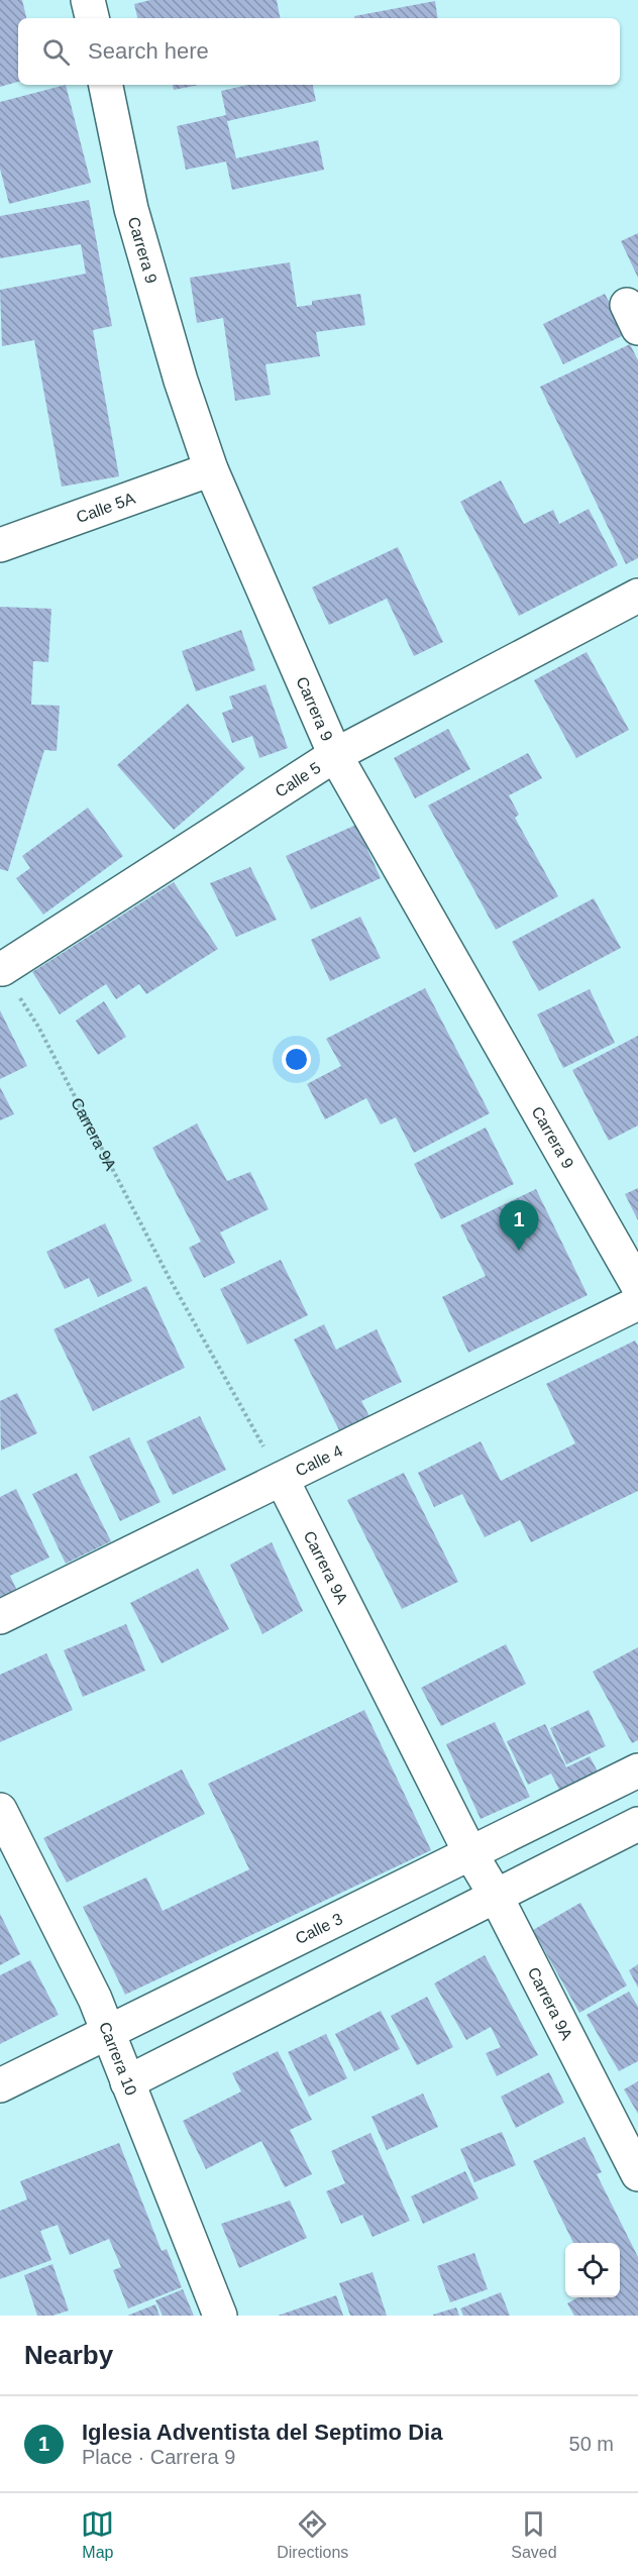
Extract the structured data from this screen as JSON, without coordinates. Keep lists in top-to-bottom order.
{
  "streets": {
    "street": [
      "Carrera 9",
      "Calle 5A",
      "Calle 5",
      "Carrera 9A",
      "Calle 4",
      "Calle 3",
      "Carrera 10"
    ]
  },
  "crossings": [
    ["Carrera 9", "Calle 5A"],
    ["Carrera 9", "Calle 5"],
    ["Calle 5", "Carrera 9A"],
    ["Carrera 9A", "Calle 4"],
    ["Carrera 9A", "Calle 3"],
    ["Calle 3", "Carrera 10"]
  ],
  "page": {
    "search": "Search here",
    "pins": "1",
    "heading": "Nearby",
    "list": [
      {
        "mark": "1",
        "name": "Iglesia Adventista del Septimo Dia",
        "note": "Place · Carrera 9",
        "value": "50 m"
      }
    ],
    "nav": ["Map", "Directions", "Saved"]
  }
}
